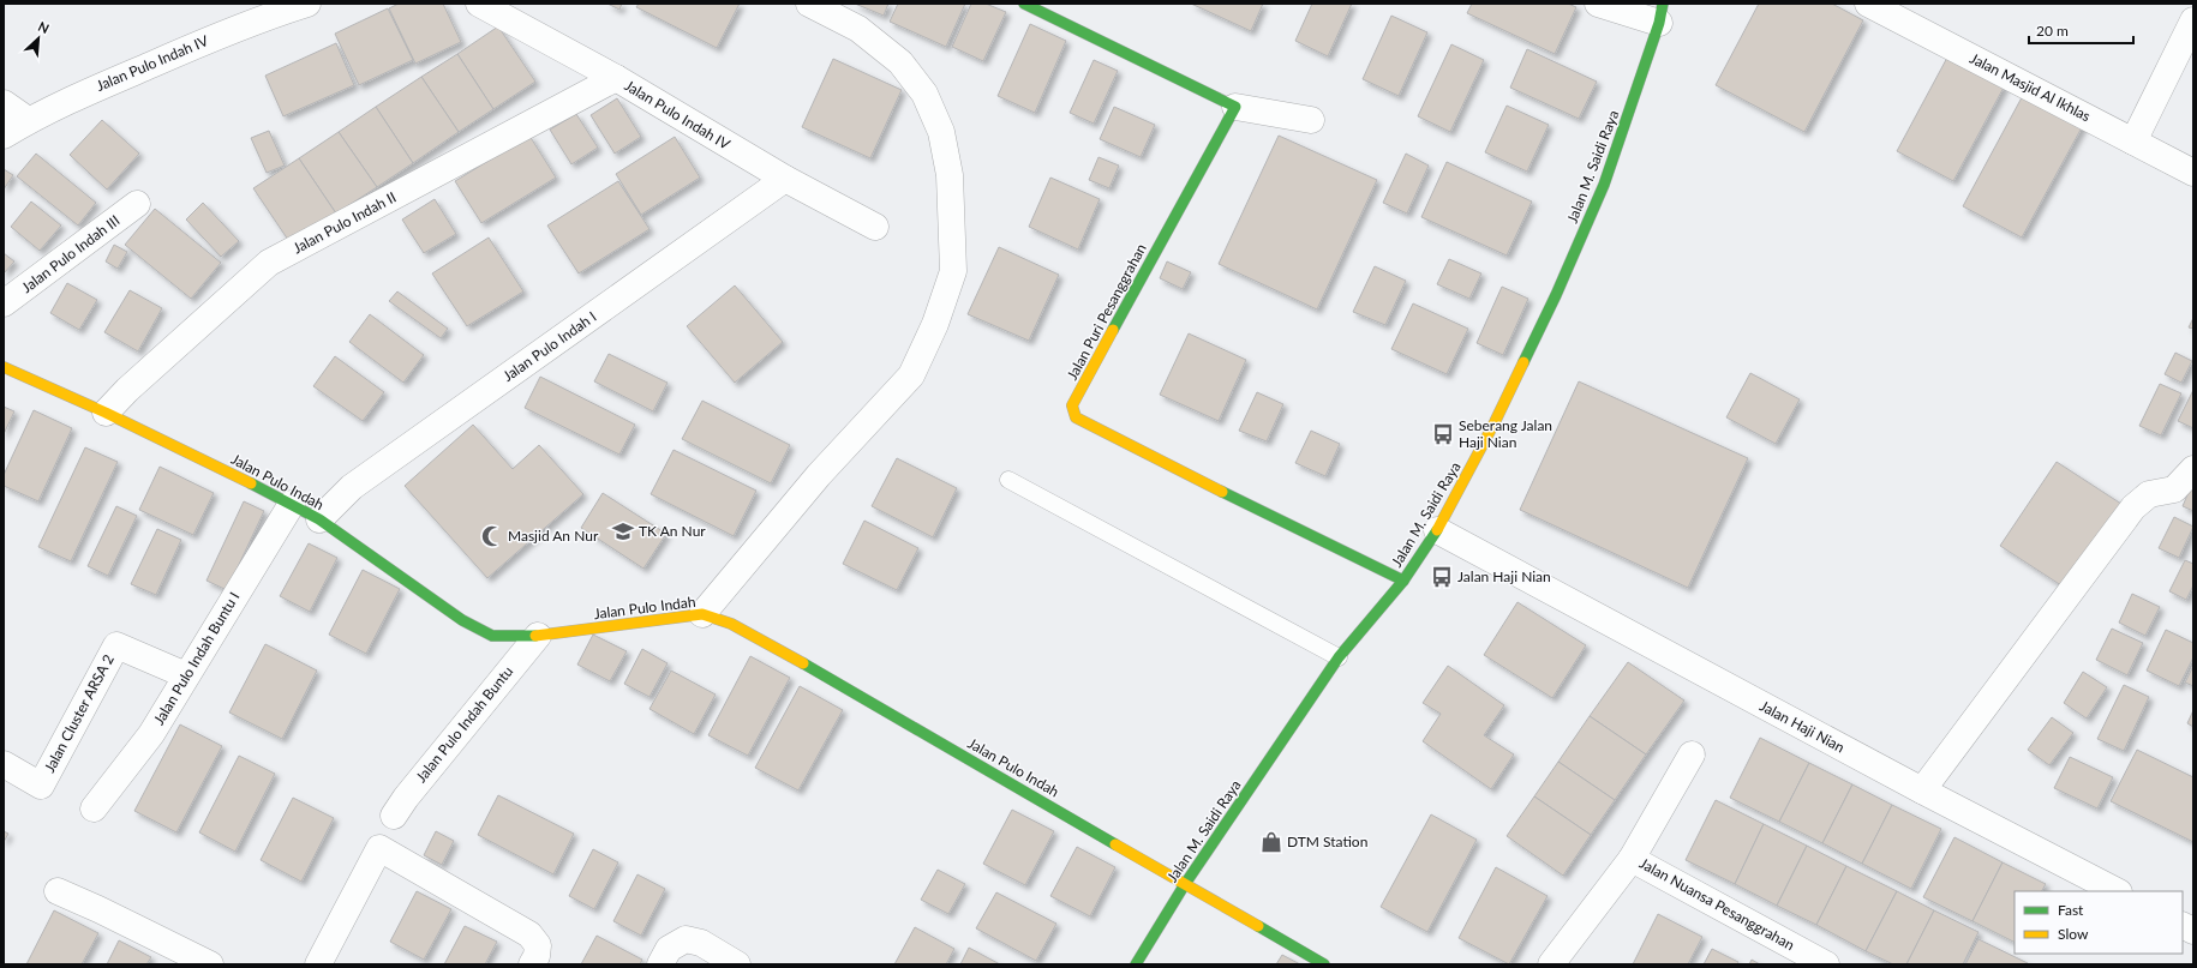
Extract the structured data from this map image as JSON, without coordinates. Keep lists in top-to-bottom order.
{
  "streets": {
    "street": [
      "Jalan Pulo Indah IV",
      "Jalan Masjid Al Ikhlas",
      "Jalan M. Saidi Raya",
      "Jalan Pulo Indah II",
      "Jalan Pulo Indah III",
      "Jalan Puri Pesanggrahan",
      "Jalan Pulo Indah I",
      "Jalan Pulo Indah",
      "Jalan Pulo Indah Buntu I",
      "Jalan Cluster ARSA 2",
      "Jalan Pulo Indah Buntu",
      "Jalan Haji Nian",
      "Jalan Nuansa Pesanggrahan"
    ]
  },
  "crossings": [
    ["Jalan Pulo Indah IV", "Jalan Pulo Indah II"],
    ["Jalan Pulo Indah IV", "Jalan Pulo Indah I"],
    ["Jalan M. Saidi Raya", "Jalan Puri Pesanggrahan"],
    ["Jalan M. Saidi Raya", "Jalan Pulo Indah"],
    ["Jalan M. Saidi Raya", "Jalan Haji Nian"],
    ["Jalan Pulo Indah II", "Jalan Pulo Indah"],
    ["Jalan Pulo Indah I", "Jalan Pulo Indah"],
    ["Jalan Pulo Indah", "Jalan Pulo Indah Buntu I"],
    ["Jalan Pulo Indah", "Jalan Pulo Indah Buntu"],
    ["Jalan Pulo Indah Buntu I", "Jalan Cluster ARSA 2"]
  ],
  "places": {
    "bus stop": ["Seberang Jalan Haji Nian", "Jalan Haji Nian"],
    "school or university": ["TK An Nur"],
    "mosque": ["Masjid An Nur"],
    "shop": ["DTM Station"]
  },
  "legend": ["Fast", "Slow"],
  "scale_bar": "20 m",
  "north": "top right"
}
